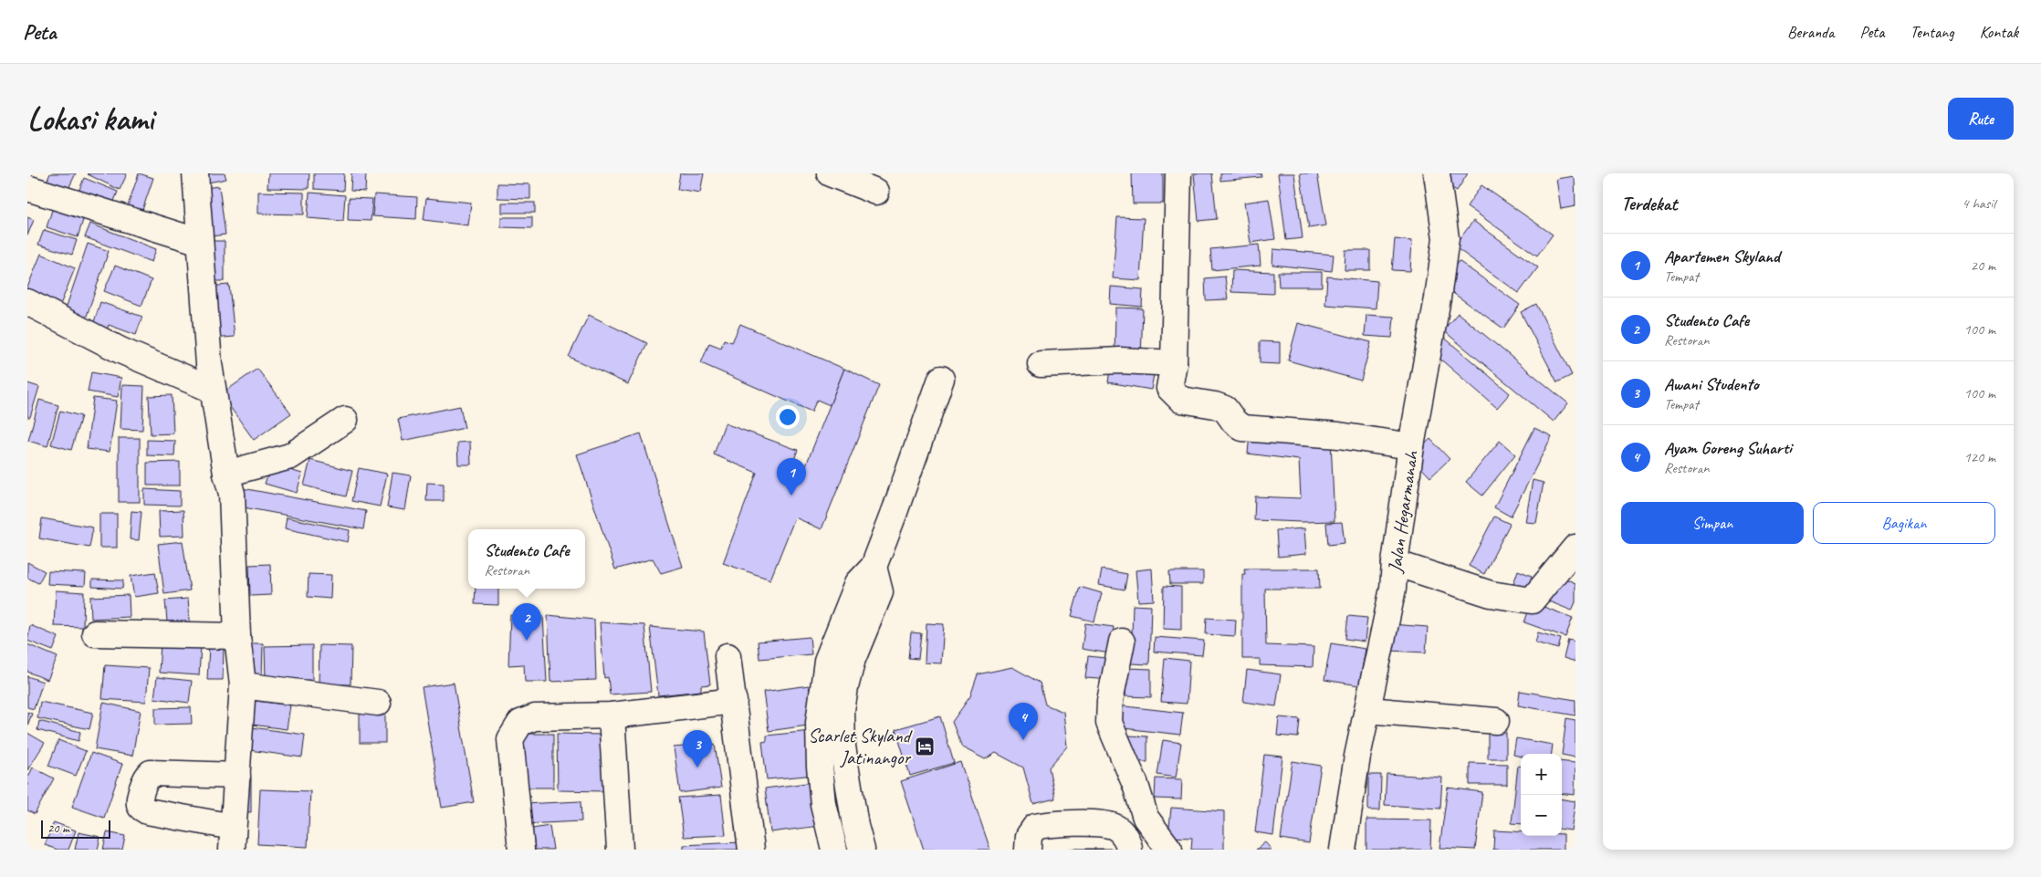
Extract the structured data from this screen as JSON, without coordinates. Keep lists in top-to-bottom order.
{
  "streets": {
    "street": ["Jalan Hegarmanah"]
  },
  "places": {
    "hotel": ["Scarlet Skyland Jatinangor"]
  },
  "scale_bar": "20 m",
  "page": {
    "header": "Peta",
    "nav": [
      "Beranda",
      "Peta",
      "Tentang",
      "Kontak"
    ],
    "buttons": [
      "Rute",
      ["Simpan", "Bagikan"]
    ],
    "title": "Lokasi kami",
    "heading": ["Terdekat", "4 hasil"],
    "list": [
      {
        "mark": "1",
        "name": "Apartemen Skyland",
        "note": "Tempat",
        "value": "20 m"
      },
      {
        "mark": "2",
        "name": "Studento Cafe",
        "note": "Restoran",
        "value": "100 m"
      },
      {
        "mark": "3",
        "name": "Awani Studento",
        "note": "Tempat",
        "value": "100 m"
      },
      {
        "mark": "4",
        "name": "Ayam Goreng Suharti",
        "note": "Restoran",
        "value": "120 m"
      }
    ],
    "pins": [
      "1",
      "2",
      "4",
      "3"
    ],
    "popup": ["Studento Cafe", "Restoran"],
    "map_buttons": ["+", "−"],
    "scale": "20 m"
  }
}
